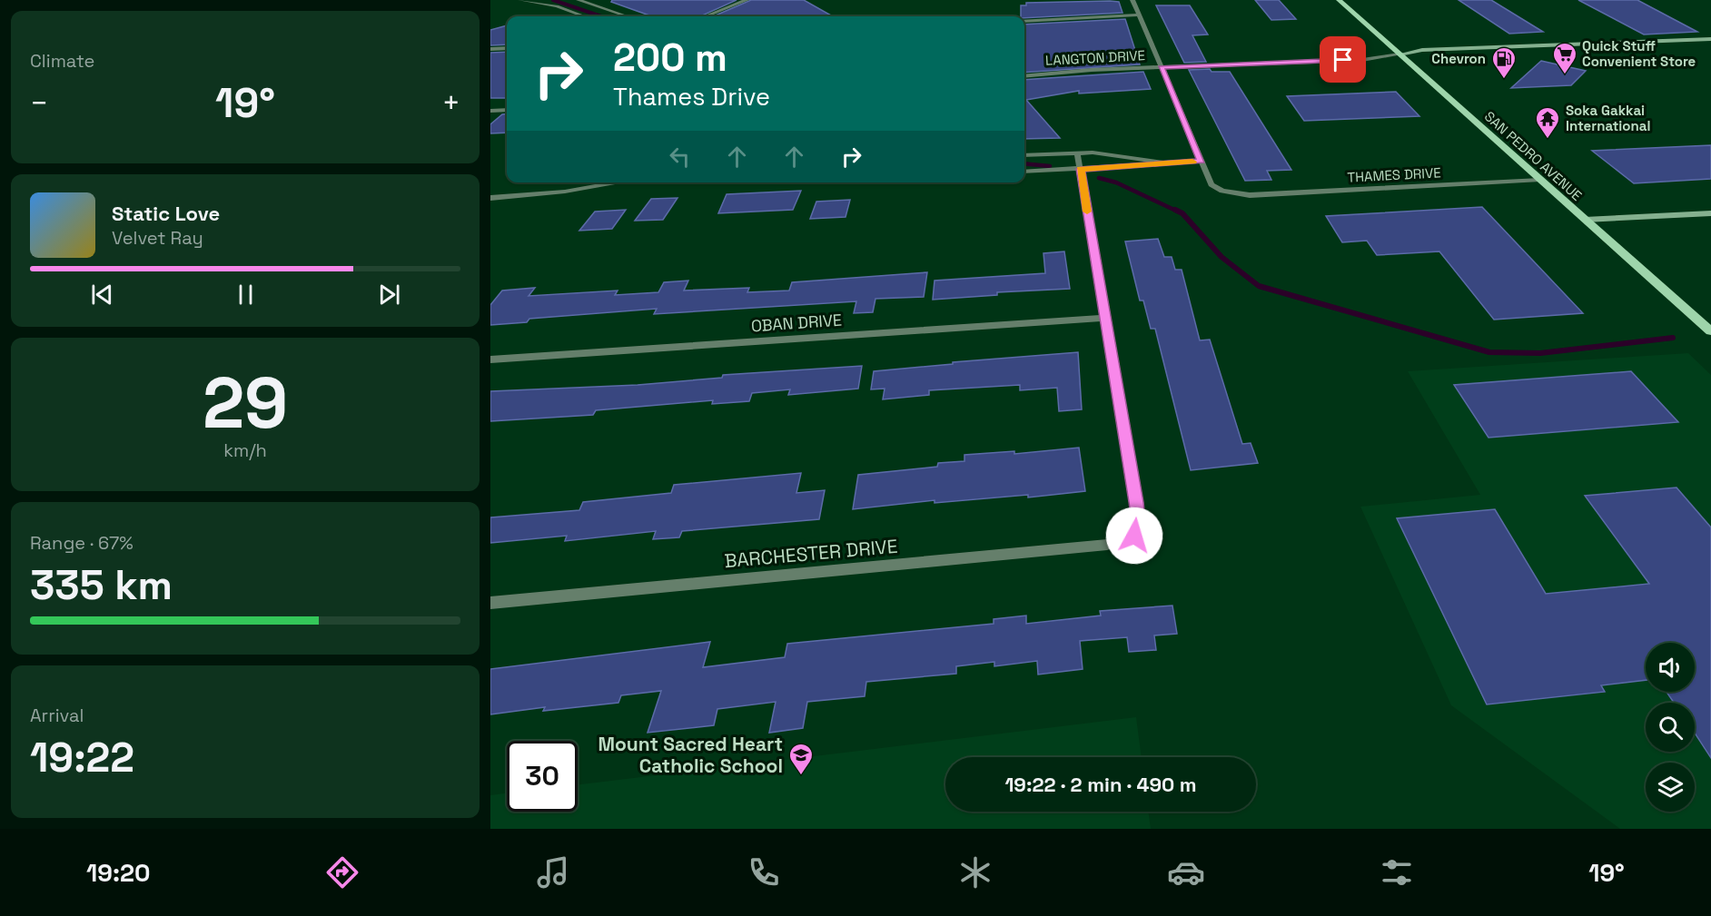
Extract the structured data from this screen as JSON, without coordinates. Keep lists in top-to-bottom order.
{
  "streets": {
    "main road": ["SAN PEDRO AVENUE"],
    "street": [
      "LANGTON DRIVE",
      "THAMES DRIVE",
      "OBAN DRIVE",
      "BARCHESTER DRIVE"
    ]
  },
  "crossings": [
    ["LANGTON DRIVE", "SAN PEDRO AVENUE"],
    ["SAN PEDRO AVENUE", "THAMES DRIVE"],
    ["OBAN DRIVE", "BARCHESTER DRIVE"]
  ],
  "places": {
    "supermarket": ["Quick Stuff Convenient Store"],
    "fuel station": ["Chevron"],
    "temple": ["Soka Gakkai International"],
    "school or university": ["Mount Sacred Heart Catholic School"]
  },
  "page": {
    "tile": [
      "Climate",
      ["29", "km/h"],
      ["Range · 67%", "335 km"],
      ["Arrival", "19:22"]
    ],
    "turn": ["200 m", "Thames Drive"],
    "heat": ["−", "19°", "+"],
    "song": ["Static Love", "Velvet Ray"],
    "limit": "30",
    "trip": "19:22 · 2 min · 490 m",
    "tabs": ["19:20", "19°"]
  }
}
